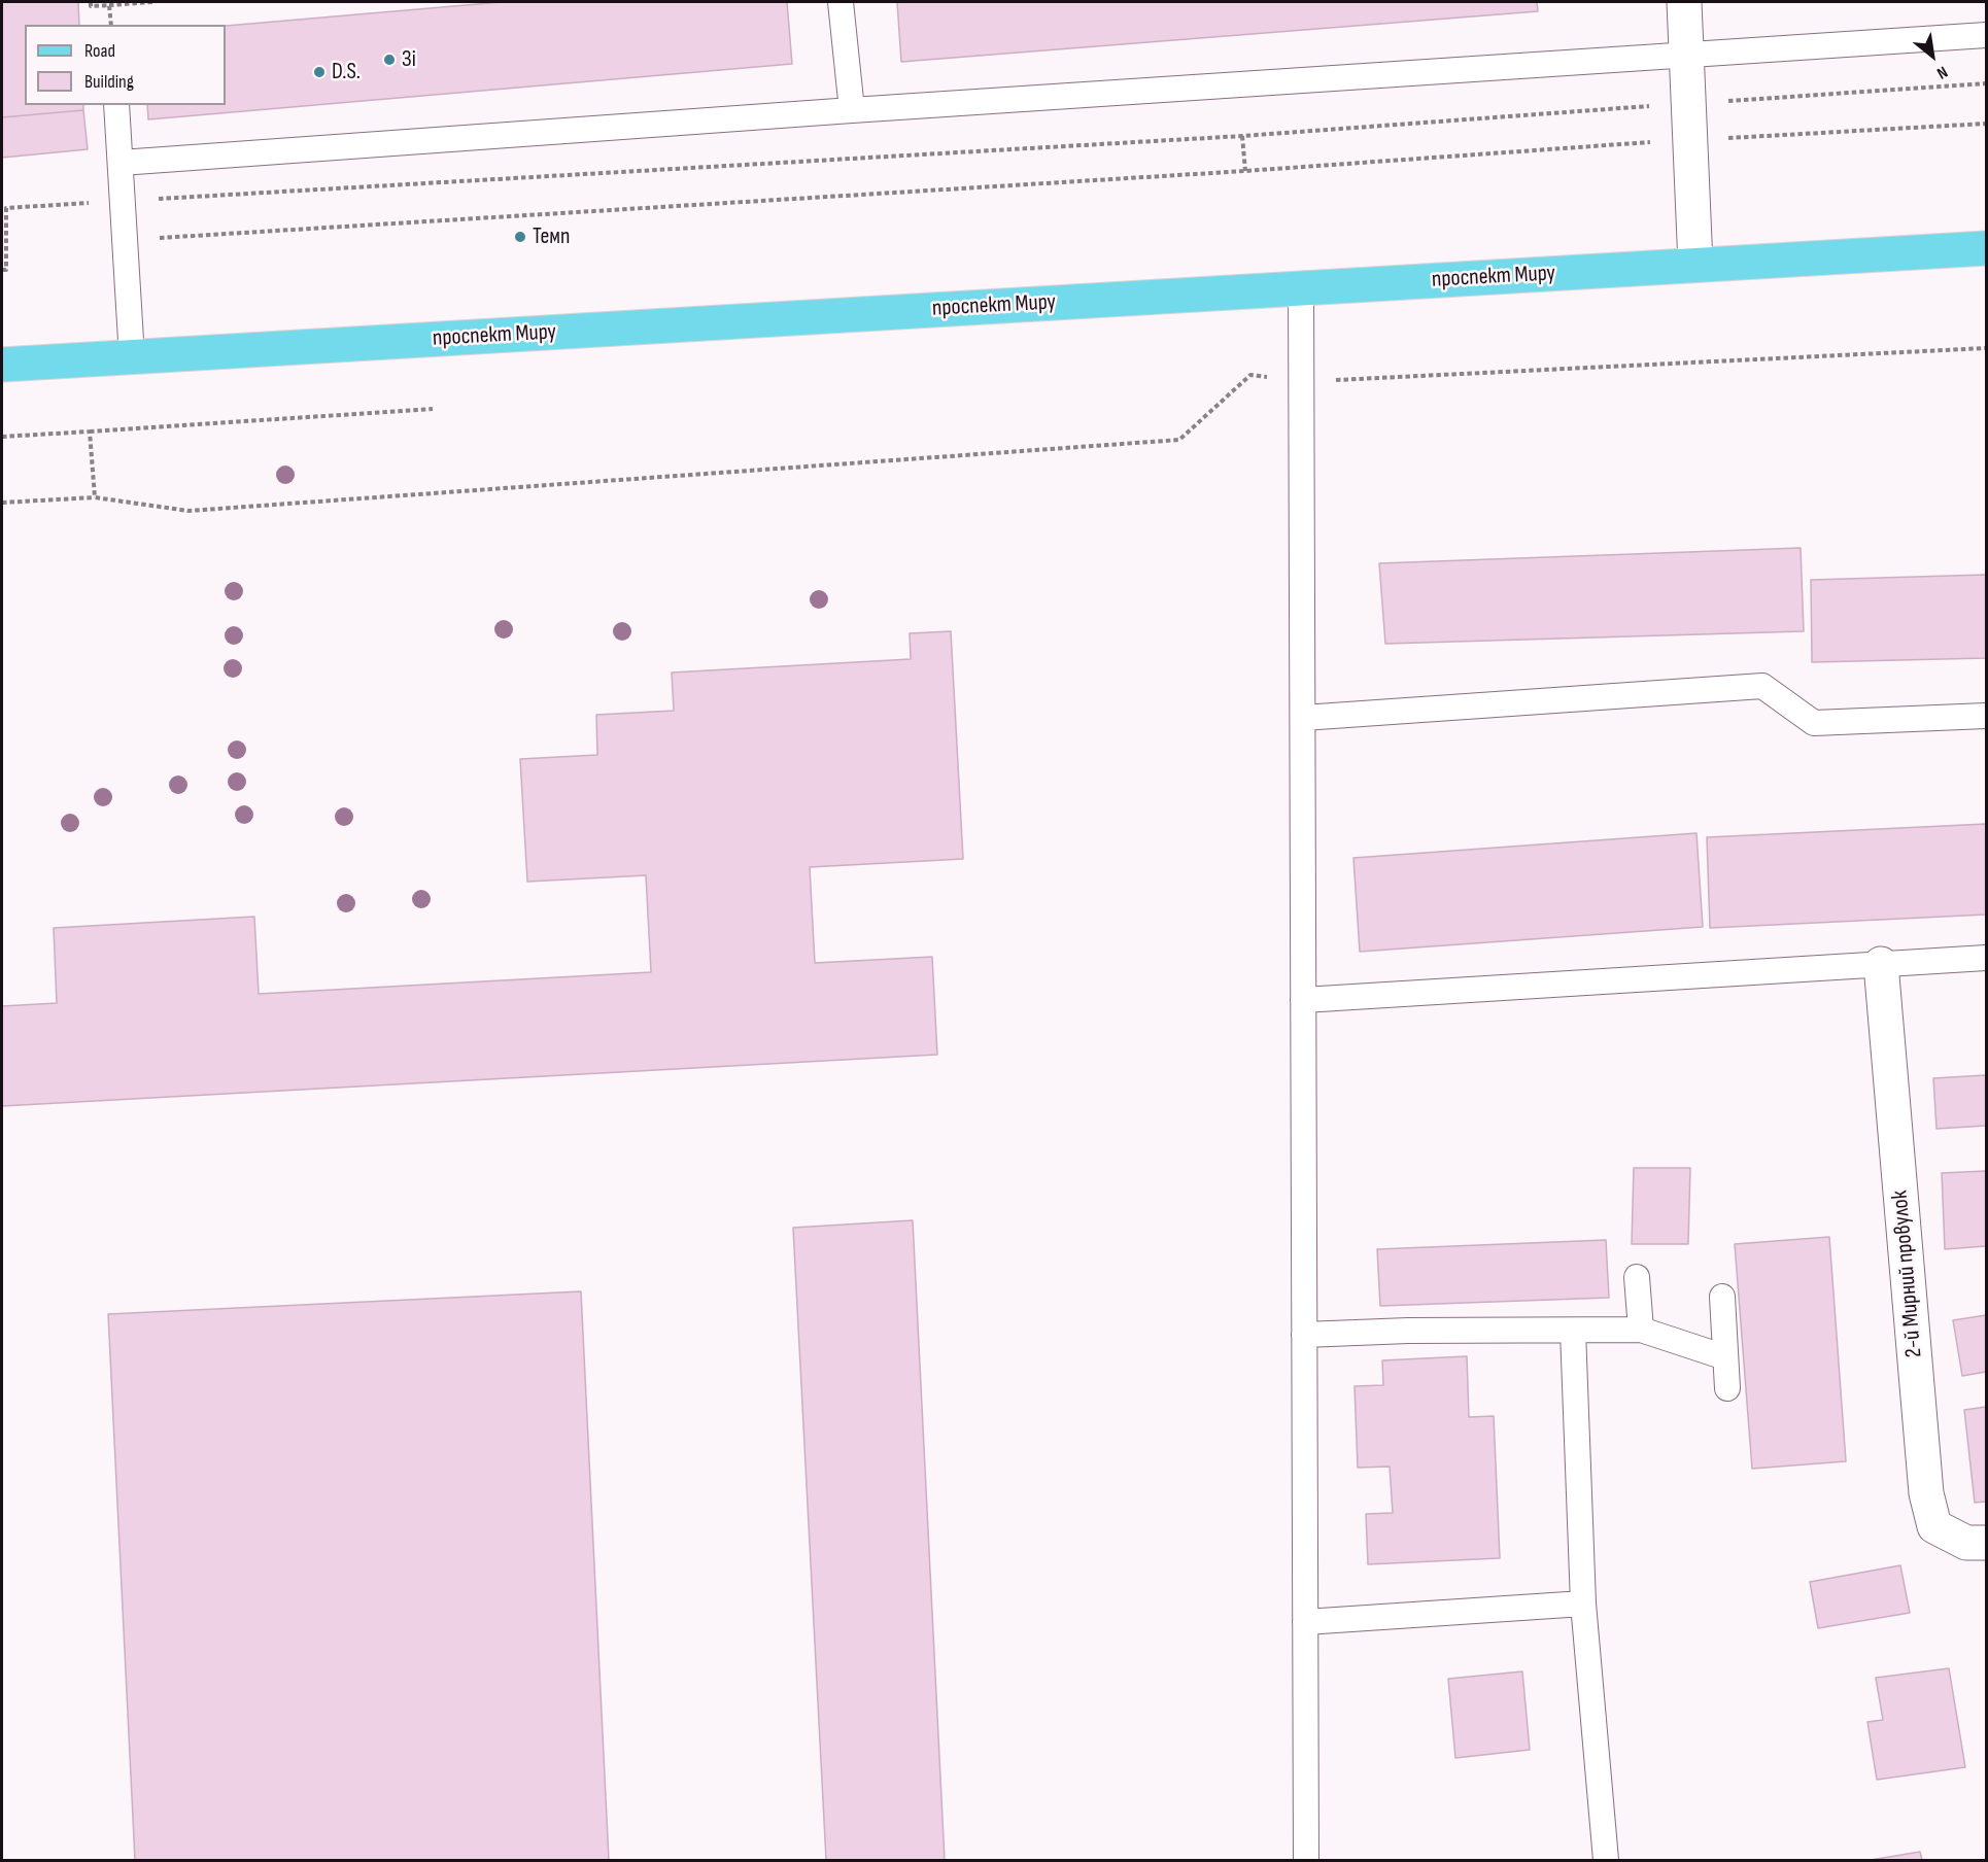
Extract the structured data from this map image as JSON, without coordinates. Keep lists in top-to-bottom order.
{
  "streets": {
    "main road": ["проспект Миру"],
    "street": ["2-й Мирний провулок"]
  },
  "places": ["Зі", "D.S.", "Темп"],
  "legend": ["Road", "Building"],
  "north": "bottom right"
}
